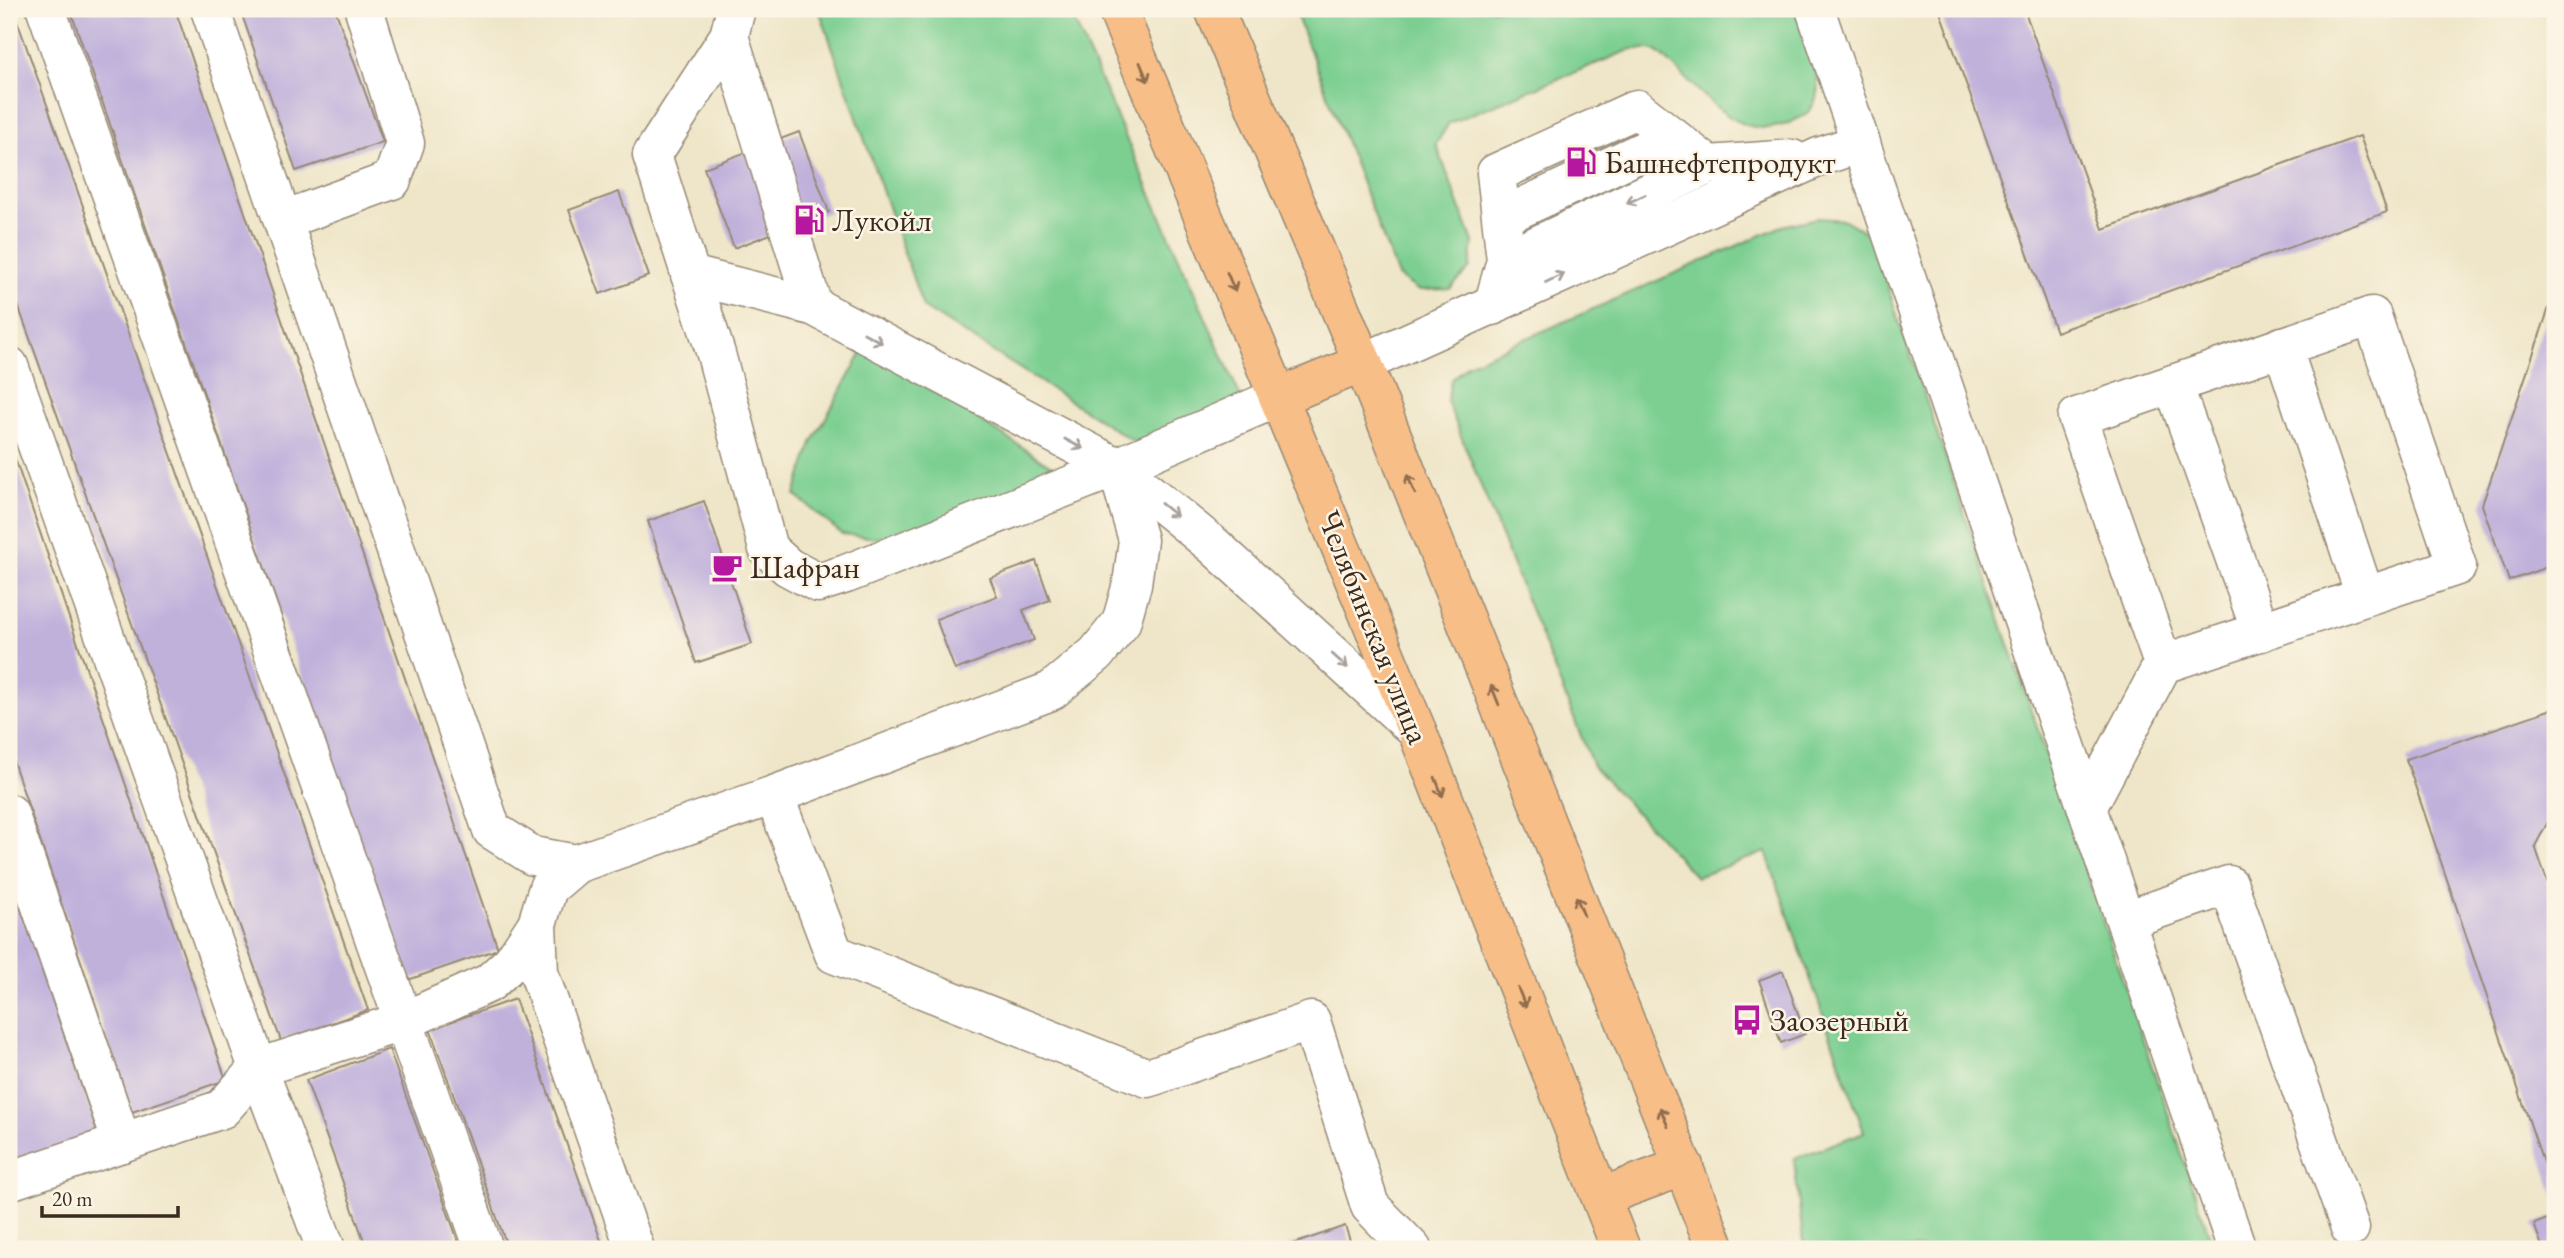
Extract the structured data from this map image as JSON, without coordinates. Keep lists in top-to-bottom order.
{
  "streets": {
    "main road": ["Челябинская улица"]
  },
  "places": {
    "fuel station": ["Башнефтепродукт", "Лукойл"],
    "cafe": ["Шафран"],
    "bus stop": ["Заозерный"]
  },
  "scale_bar": "20 m"
}
